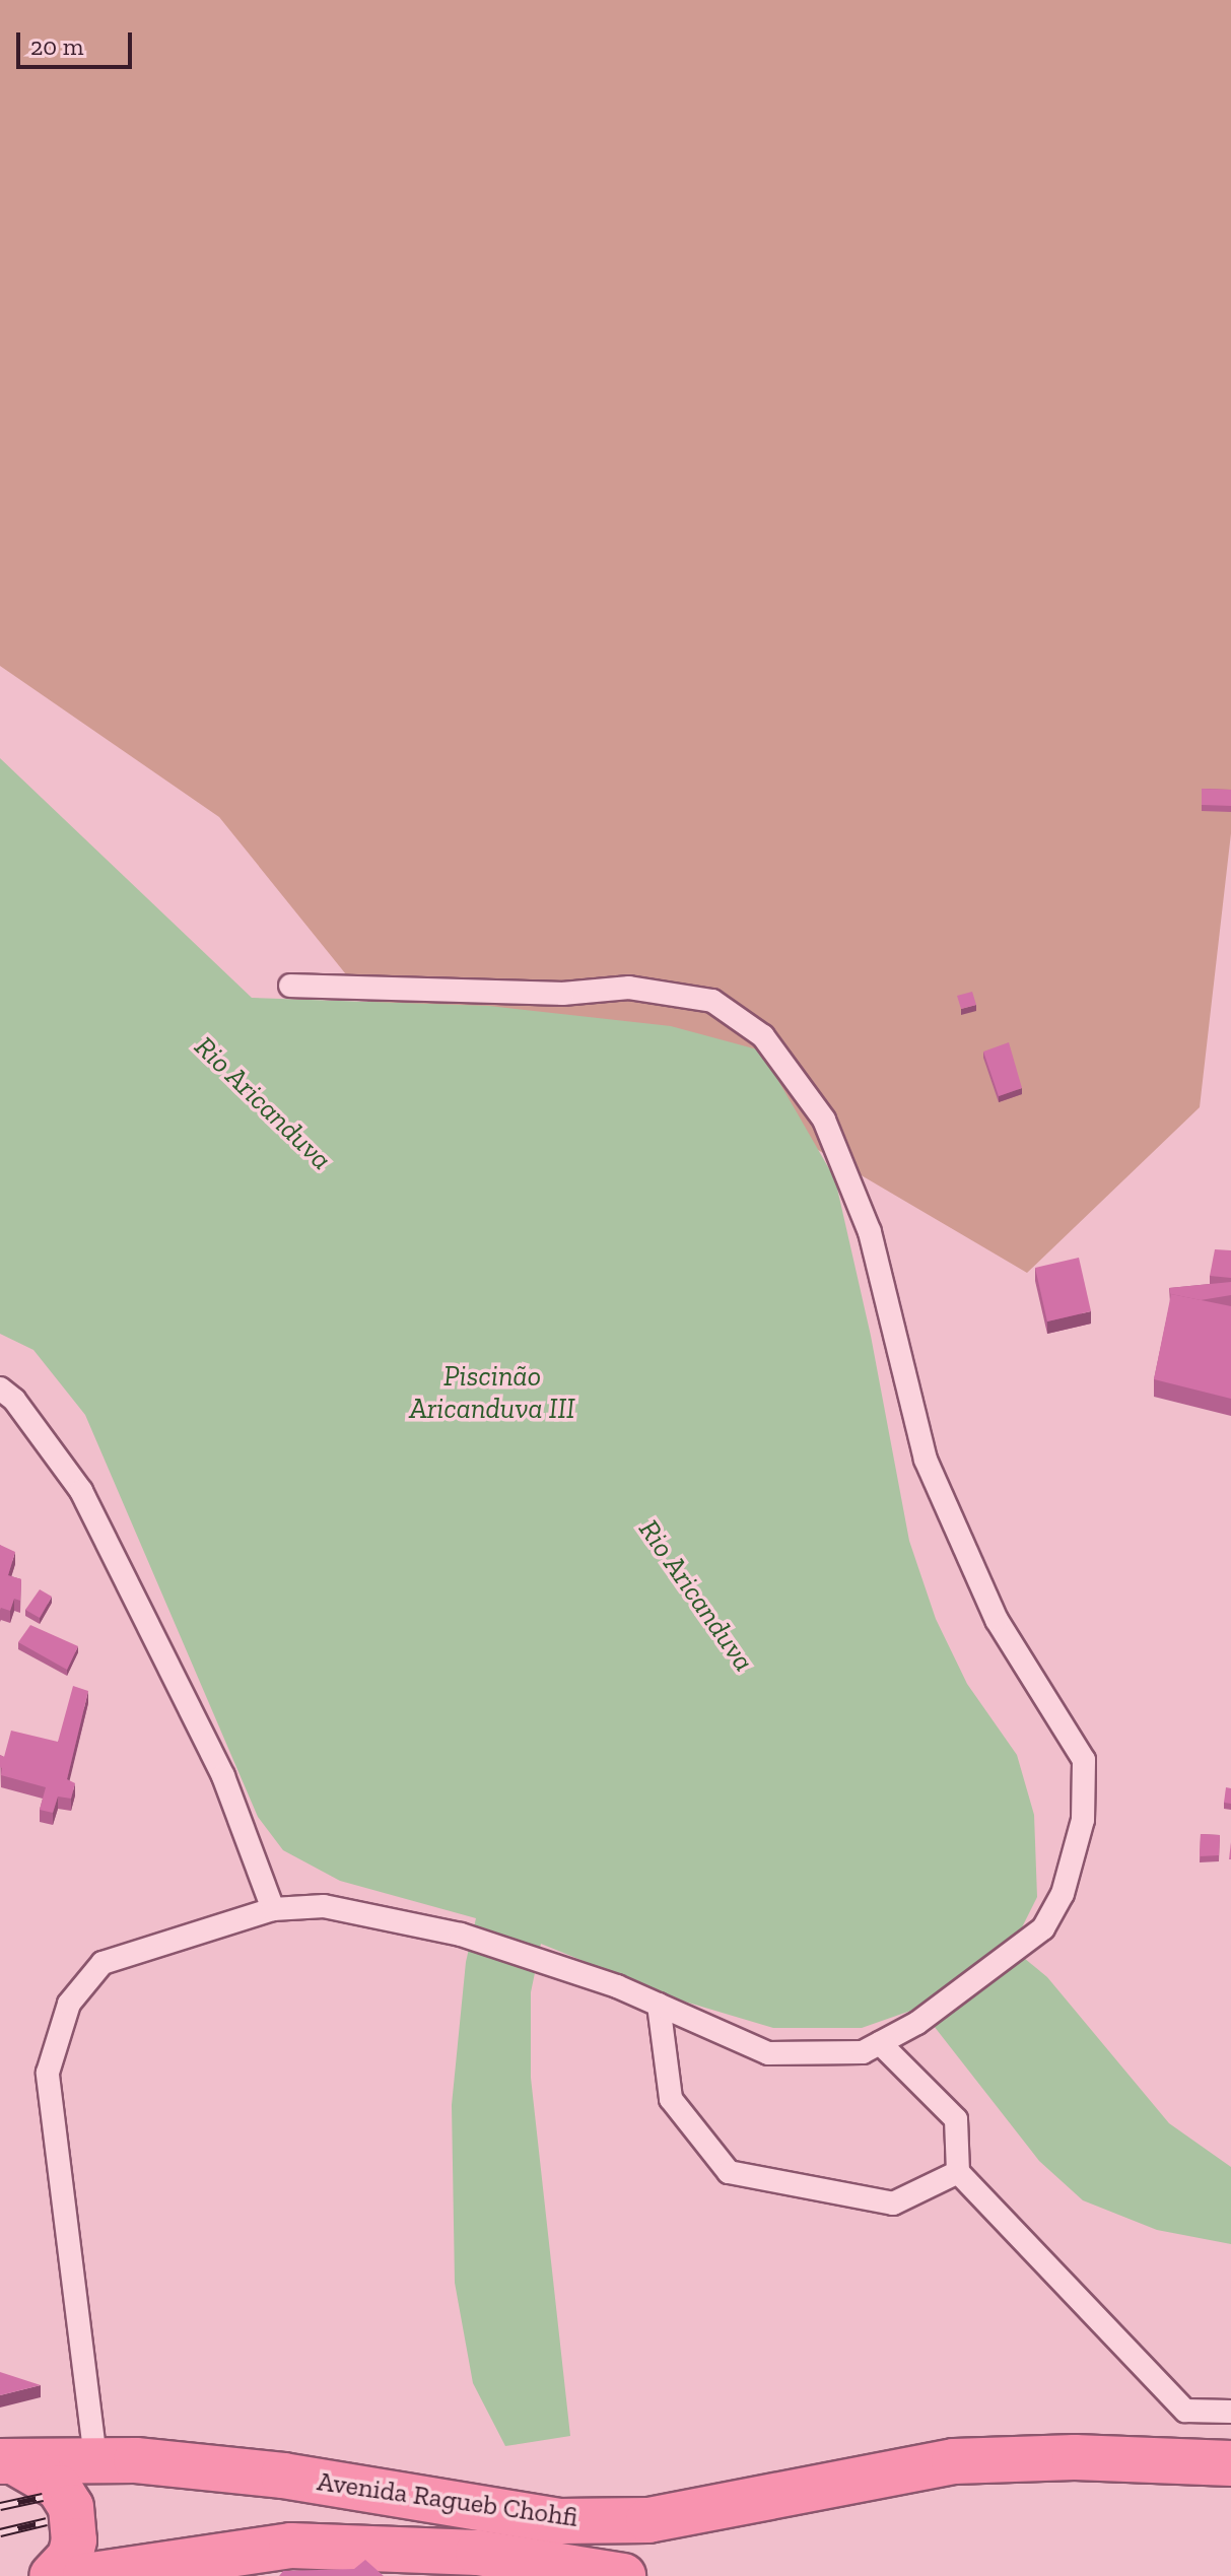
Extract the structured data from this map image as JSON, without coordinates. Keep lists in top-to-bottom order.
{
  "streets": {
    "main road": ["Avenida Ragueb Chohfi"]
  },
  "water": ["Rio Aricanduva", "Piscinão Aricanduva III"],
  "scale_bar": "20 m"
}
